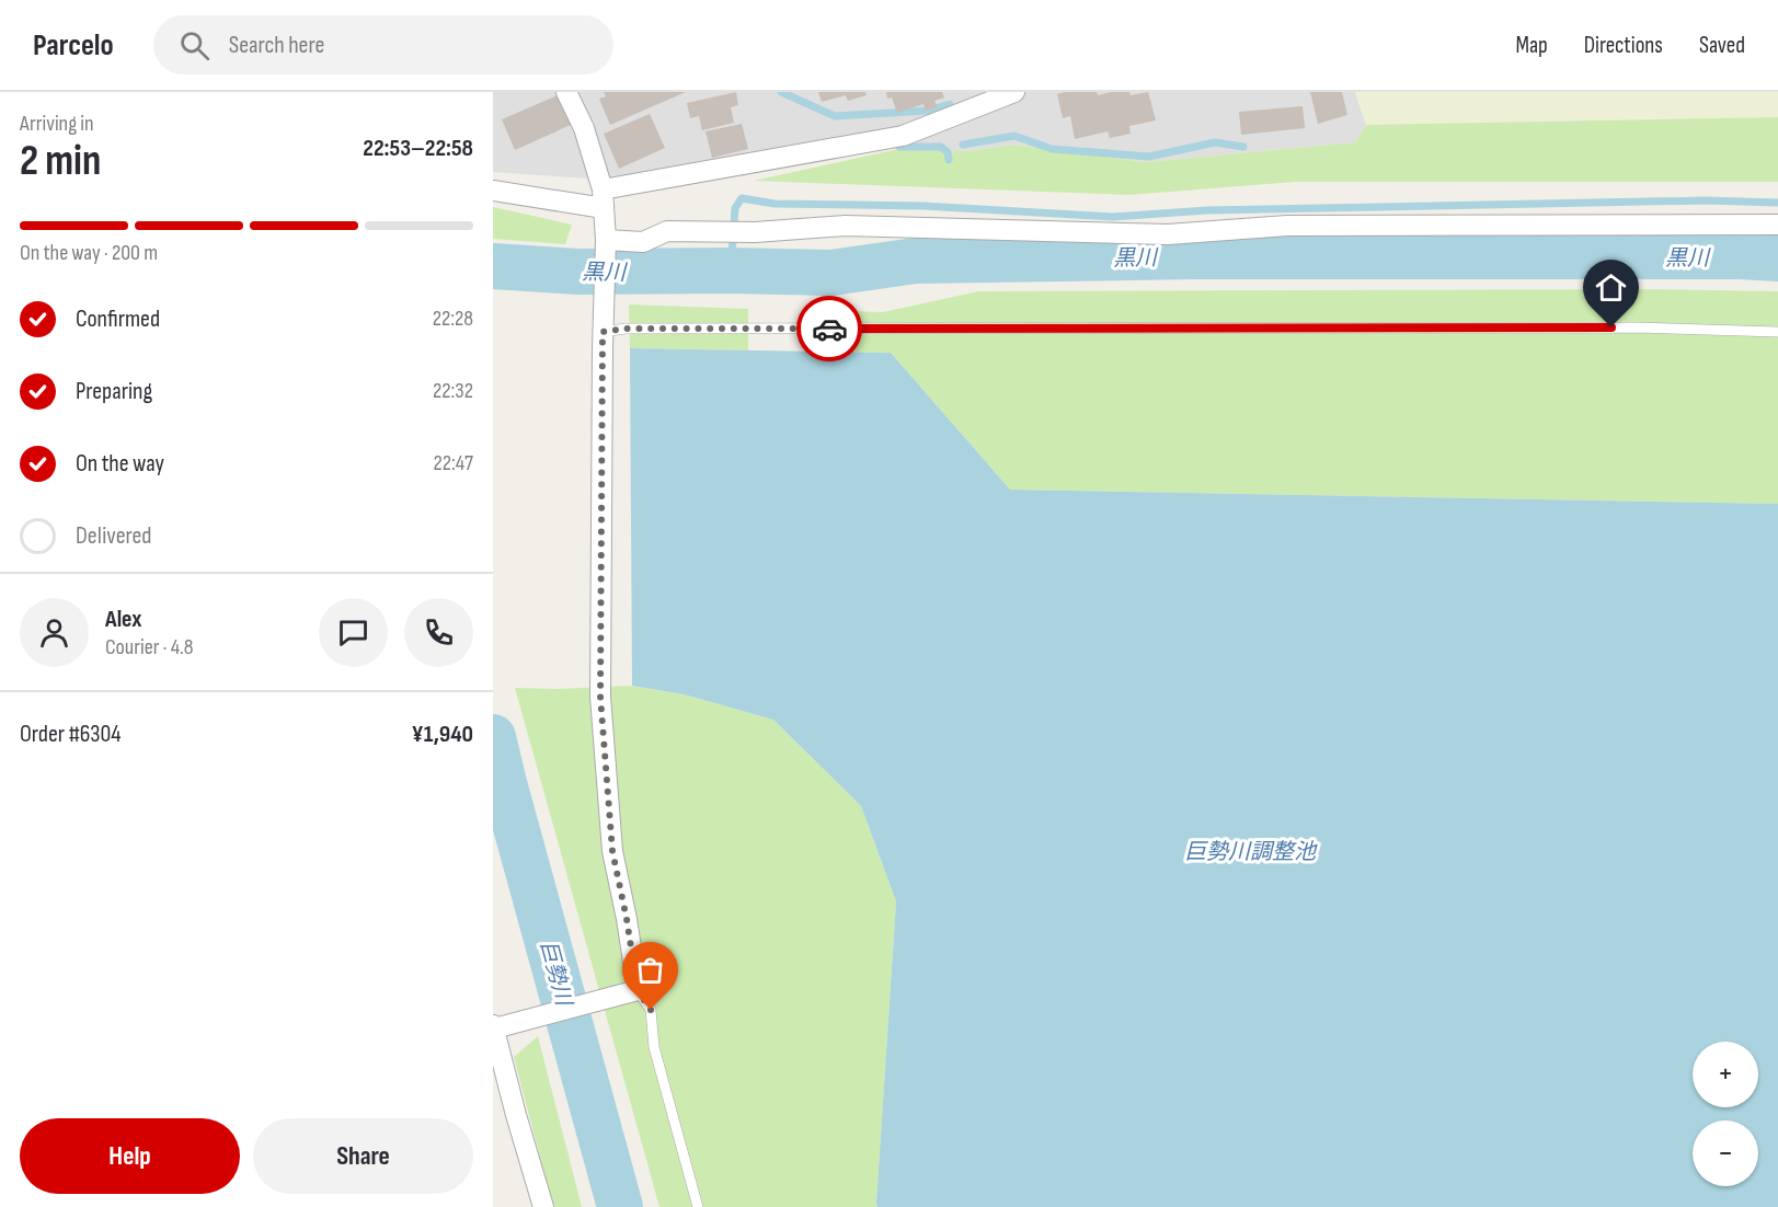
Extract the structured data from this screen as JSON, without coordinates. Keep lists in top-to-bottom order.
{
  "water": ["黒川", "巨勢川調整池", "巨勢川"],
  "page": {
    "header": "Parcelo",
    "search": "Search here",
    "nav": ["Map", "Directions", "Saved"],
    "heading": ["2 min", "Arriving in", "22:53–22:58"],
    "panel": [
      "Alex",
      "Courier · 4.8",
      "Order #6304",
      "¥1,940"
    ],
    "bar": "On the way · 200 m",
    "list": [
      ["Confirmed", "22:28"],
      ["Preparing", "22:32"],
      ["On the way", "22:47"],
      "Delivered"
    ],
    "map_buttons": ["+", "−"],
    "buttons": ["Help", "Share"]
  }
}
